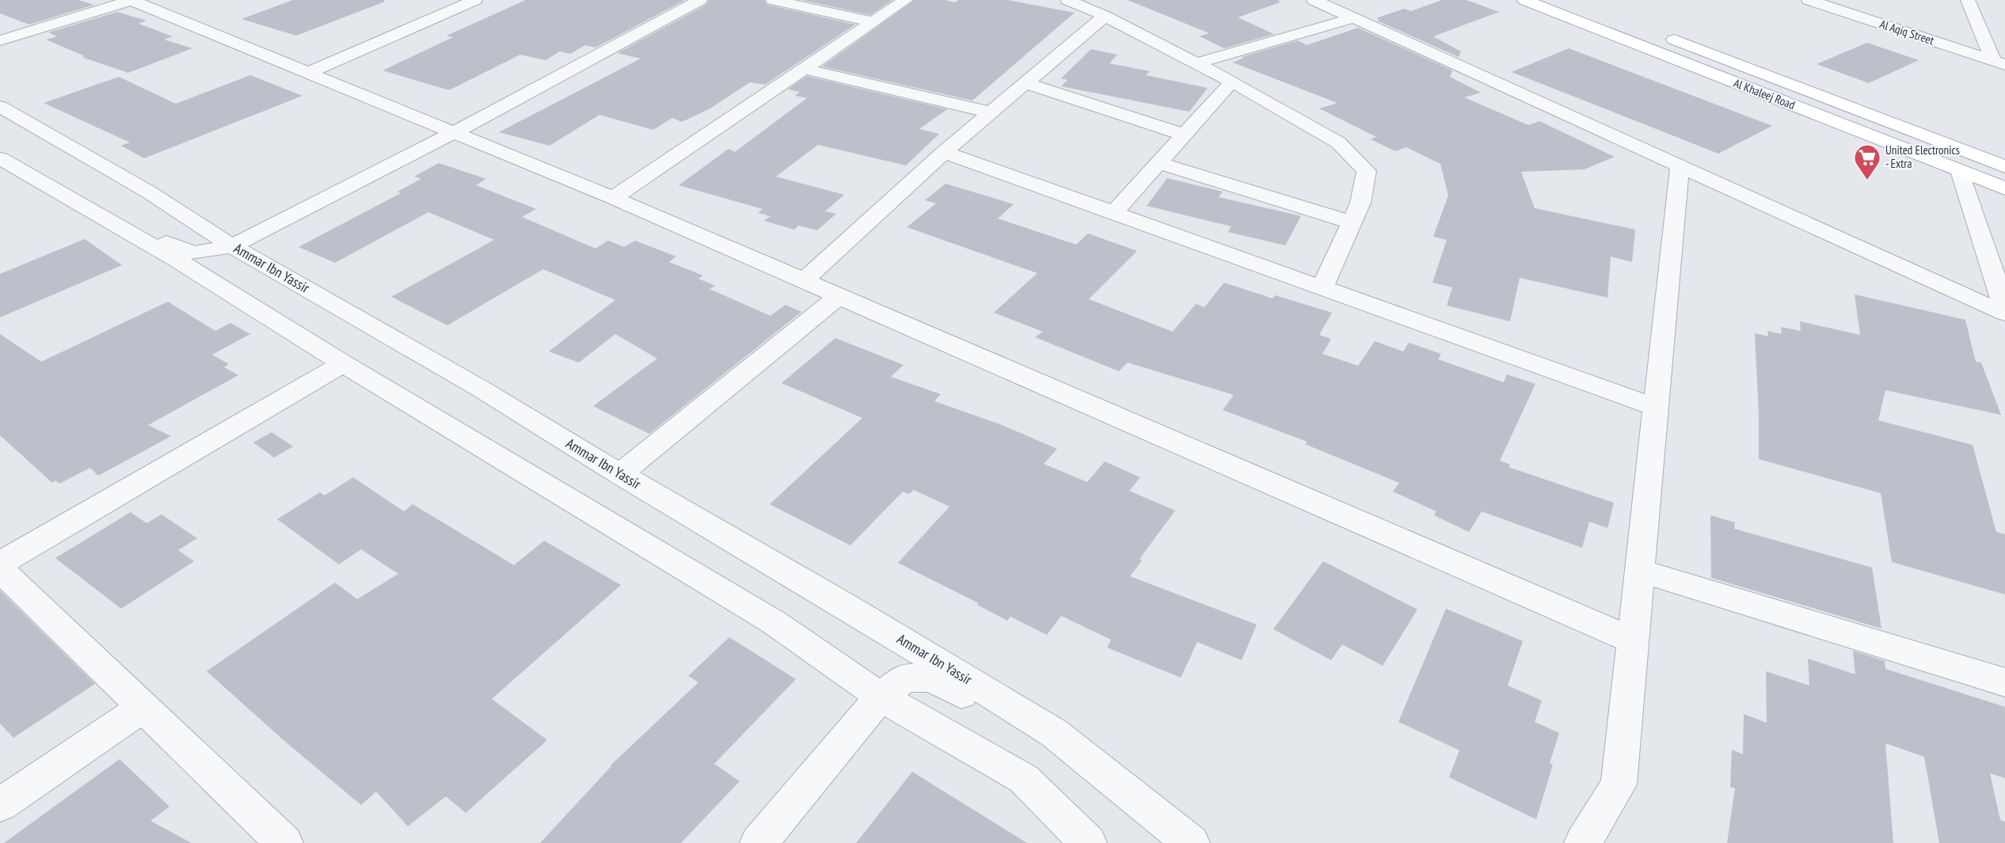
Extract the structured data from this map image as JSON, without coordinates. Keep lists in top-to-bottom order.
{
  "streets": {
    "main road": ["Al Khaleej Road"],
    "street": ["Al Aqiq Street", "Ammar Ibn Yassir"]
  },
  "places": {
    "supermarket": ["United Electronics - Extra"]
  }
}
